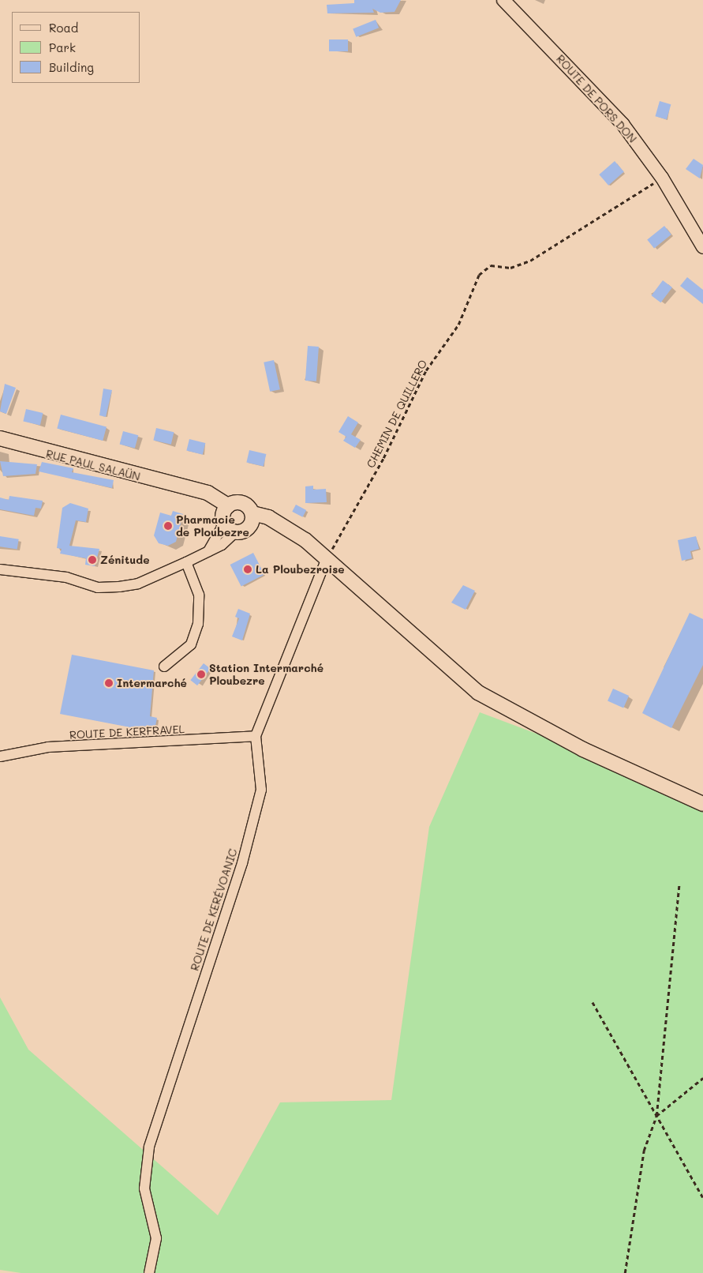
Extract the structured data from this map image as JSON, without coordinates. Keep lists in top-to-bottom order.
{
  "streets": {
    "main road": ["RUE PAUL SALAÜN"],
    "street": ["ROUTE DE PORS DON", "ROUTE DE KERFRAVEL", "ROUTE DE KERÉVOANIC"],
    "path": ["CHEMIN DE QUILLERO"]
  },
  "crossings": [
    ["ROUTE DE PORS DON", "CHEMIN DE QUILLERO"],
    ["CHEMIN DE QUILLERO", "ROUTE DE KERÉVOANIC"],
    ["ROUTE DE KERFRAVEL", "ROUTE DE KERÉVOANIC"]
  ],
  "places": [
    "Pharmacie de Ploubezre",
    "Zénitude",
    "La Ploubezroise",
    "Station Intermarché Ploubezre",
    "Intermarché"
  ],
  "legend": ["Road", "Park", "Building"]
}
